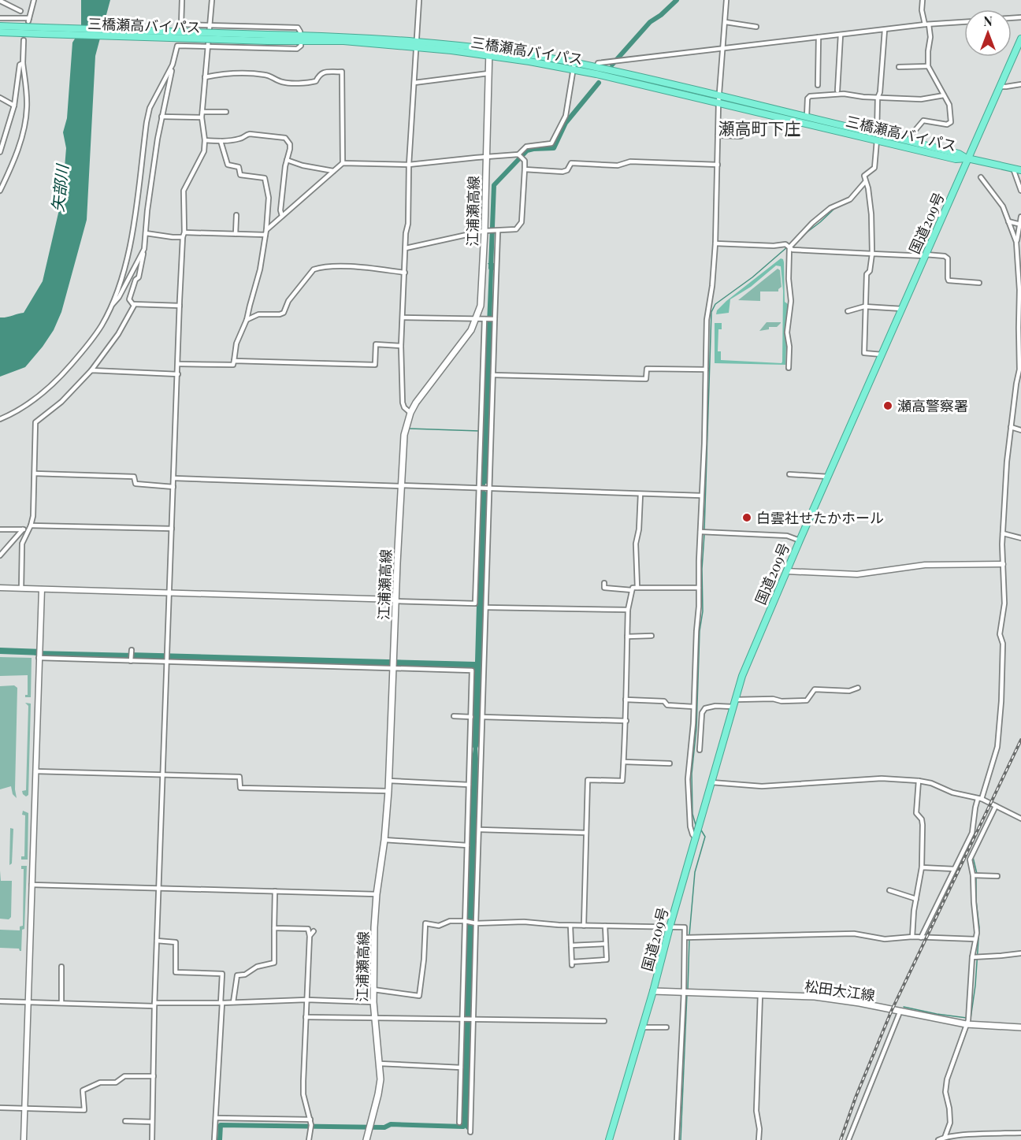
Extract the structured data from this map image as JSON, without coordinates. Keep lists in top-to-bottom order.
{
  "streets": {
    "highway": ["三橋瀬高バイパス", "国道209号"],
    "main road": ["江浦瀬高線", "松田大江線"]
  },
  "crossings": [
    ["三橋瀬高バイパス", "江浦瀬高線"],
    ["三橋瀬高バイパス", "国道209号"],
    ["国道209号", "松田大江線"]
  ],
  "districts": ["瀬高町下庄"],
  "water": ["矢部川"],
  "places": ["瀬高警察署", "白雲社せたかホール"],
  "north": "top"
}
